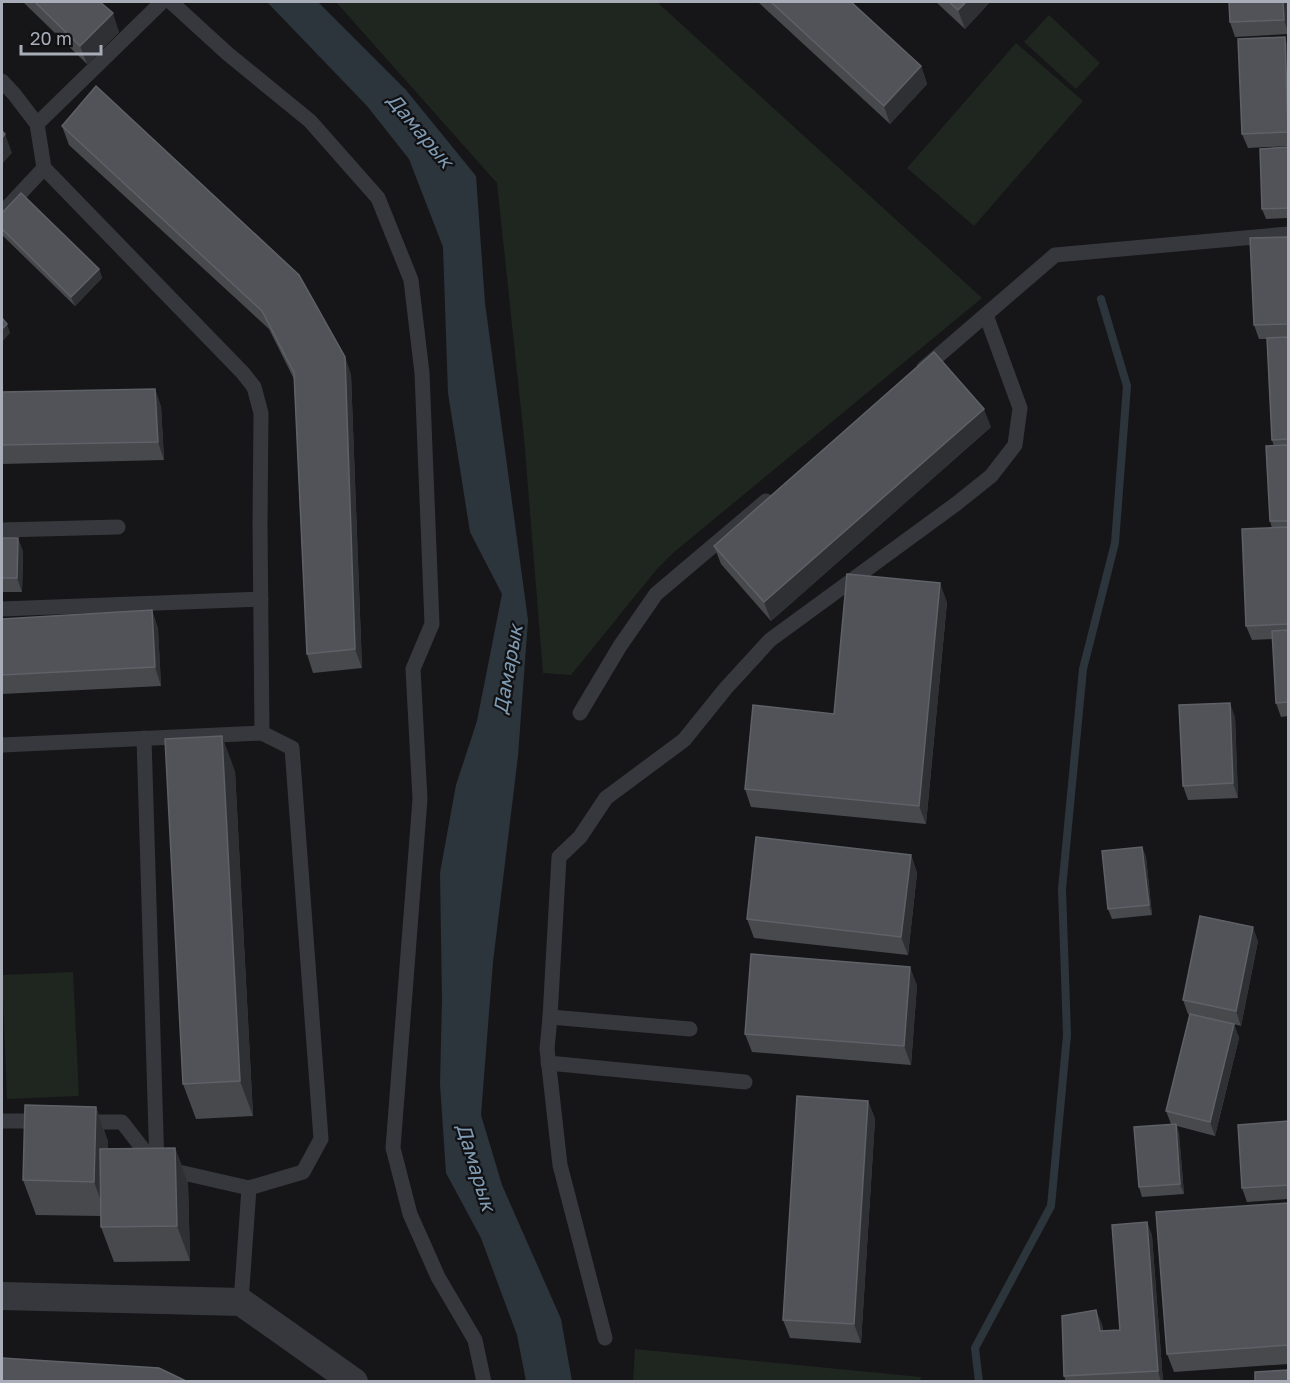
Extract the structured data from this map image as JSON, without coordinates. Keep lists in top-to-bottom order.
{
  "water": ["Дамарык"],
  "scale_bar": "20 m"
}
